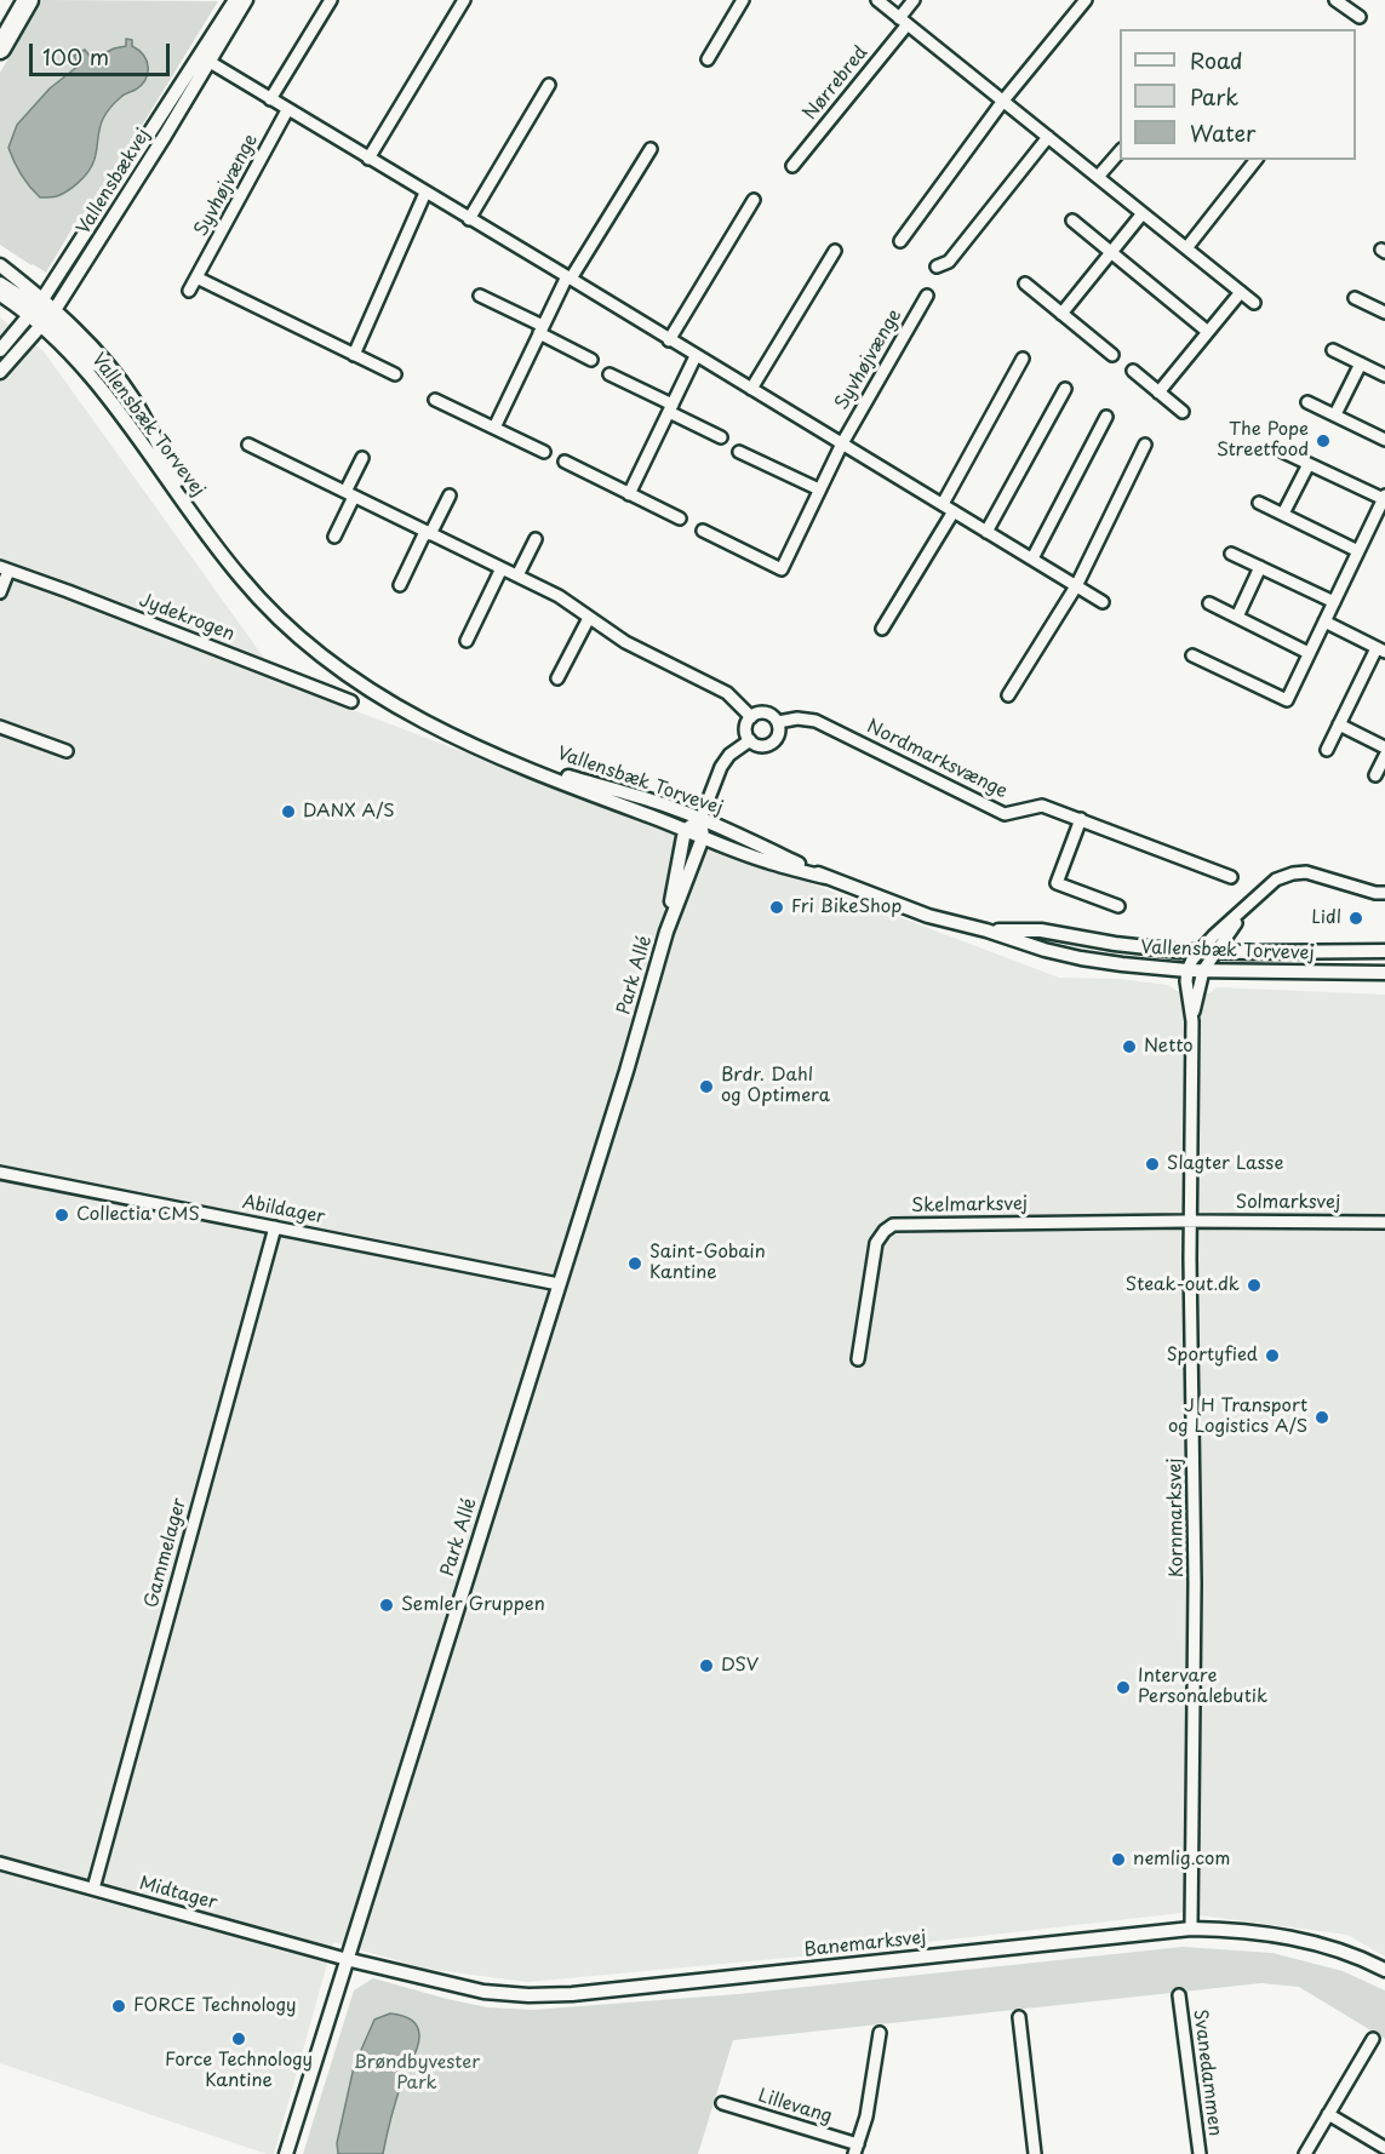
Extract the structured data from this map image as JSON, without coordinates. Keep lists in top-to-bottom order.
{
  "streets": {
    "street": [
      "Nørrebred",
      "Vallensbækvej",
      "Syvhøjvænge",
      "Vallensbæk Torvevej",
      "Jydekrogen",
      "Nordmarksvænge",
      "Park Allé",
      "Solmarksvej",
      "Skelmarksvej",
      "Abildager",
      "Kornmarksvej",
      "Gammelager",
      "Midtager",
      "Banemarksvej",
      "Svanedammen",
      "Lillevang"
    ]
  },
  "crossings": [
    ["Vallensbækvej", "Vallensbæk Torvevej"],
    ["Vallensbæk Torvevej", "Park Allé"],
    ["Vallensbæk Torvevej", "Kornmarksvej"],
    ["Park Allé", "Abildager"],
    ["Park Allé", "Midtager"],
    ["Park Allé", "Banemarksvej"],
    ["Solmarksvej", "Skelmarksvej"],
    ["Solmarksvej", "Kornmarksvej"],
    ["Skelmarksvej", "Kornmarksvej"],
    ["Abildager", "Gammelager"],
    ["Kornmarksvej", "Banemarksvej"],
    ["Gammelager", "Midtager"],
    ["Midtager", "Banemarksvej"]
  ],
  "parks": ["Brøndbyvester Park"],
  "places": [
    "The Pope Streetfood",
    "DANX A/S",
    "Fri BikeShop",
    "Lidl",
    "Netto",
    "Brdr. Dahl og Optimera",
    "Slagter Lasse",
    "Collectia CMS",
    "Saint-Gobain Kantine",
    "Steak-out.dk",
    "Sportyfied",
    "J H Transport og Logistics A/S",
    "Semler Gruppen",
    "DSV",
    "Intervare Personalebutik",
    "nemlig.com",
    "FORCE Technology",
    "Force Technology Kantine"
  ],
  "legend": ["Road", "Park", "Water"],
  "scale_bar": "100 m"
}
